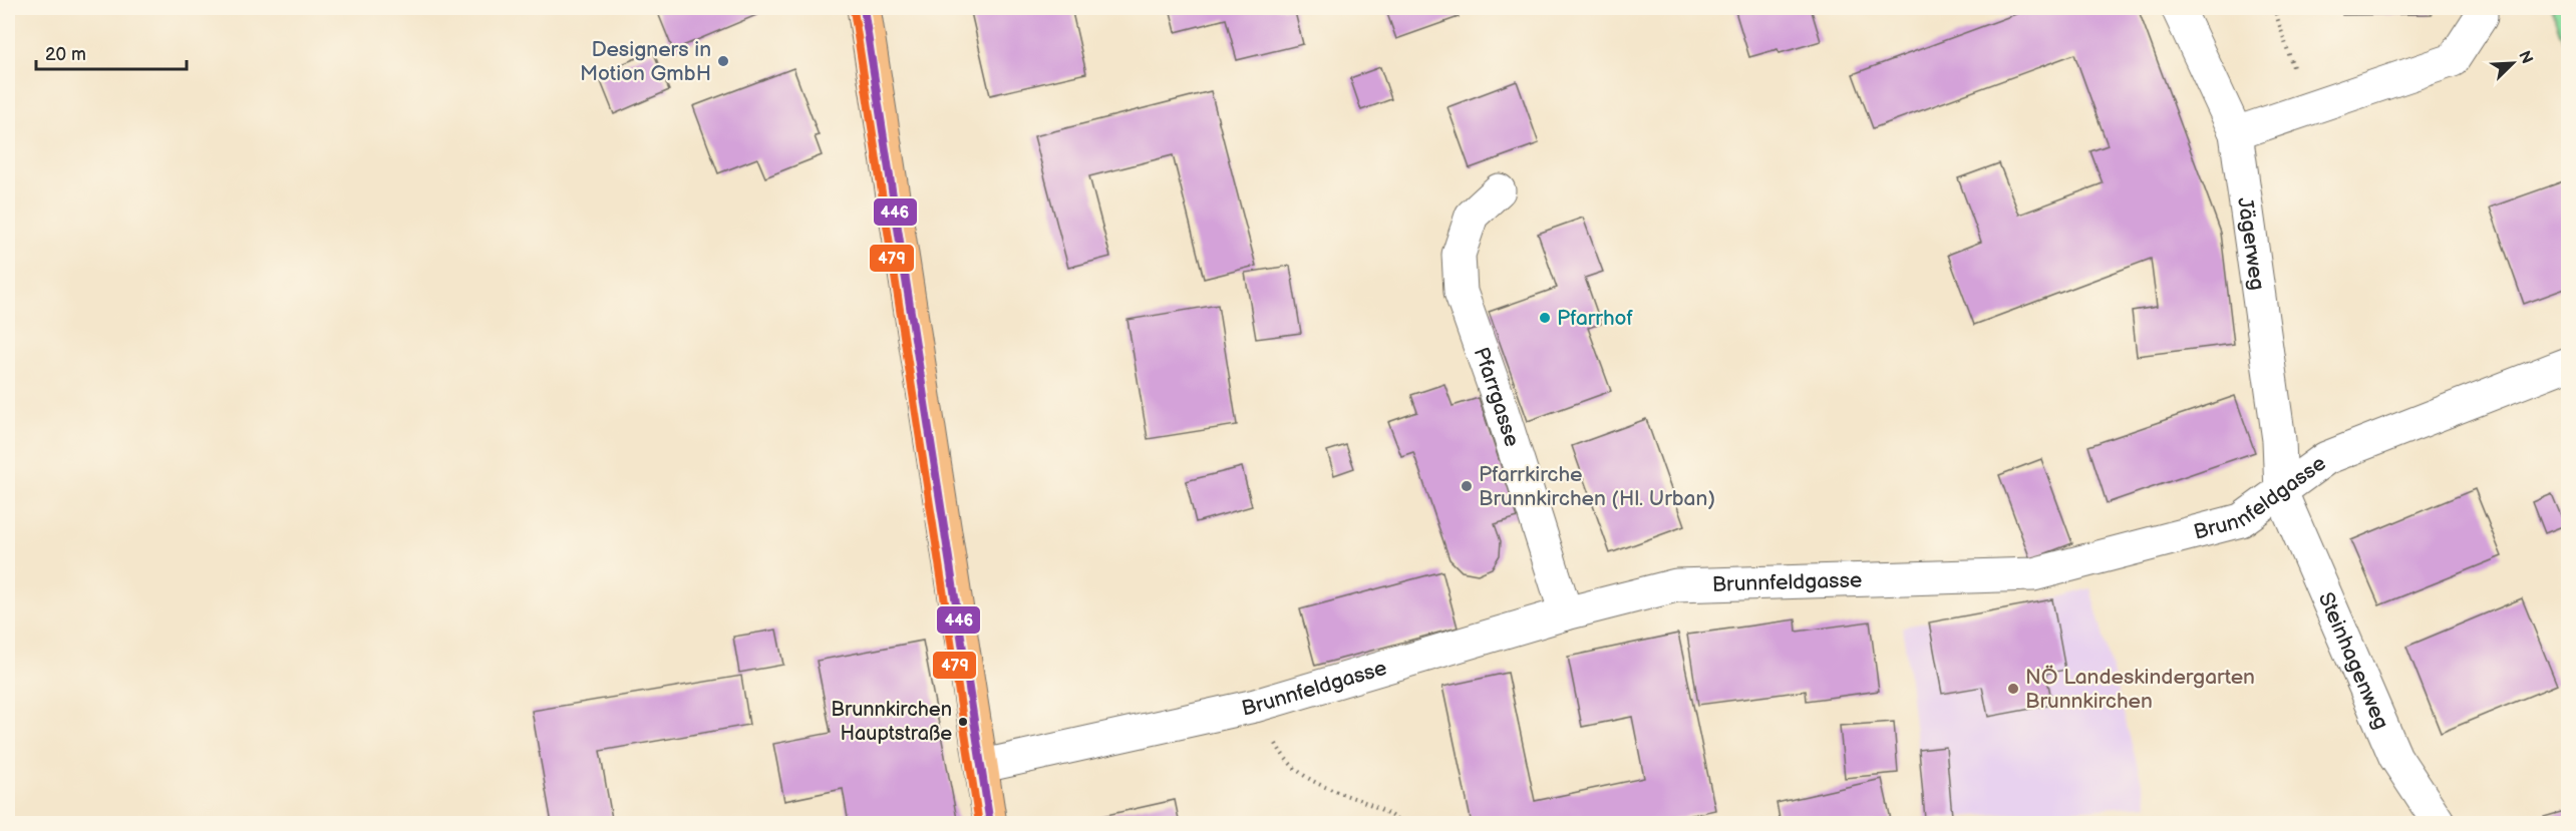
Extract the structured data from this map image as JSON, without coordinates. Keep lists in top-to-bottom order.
{
  "streets": {
    "street": [
      "Jägerweg",
      "Pfarrgasse",
      "Brunnfeldgasse",
      "Steinhagenweg"
    ]
  },
  "crossings": [
    ["Jägerweg", "Brunnfeldgasse"],
    ["Jägerweg", "Steinhagenweg"],
    ["Pfarrgasse", "Brunnfeldgasse"],
    ["Brunnfeldgasse", "Steinhagenweg"]
  ],
  "places": [
    "Designers in Motion GmbH",
    "Pfarrhof",
    "Pfarrkirche Brunnkirchen (Hl. Urban)",
    "NÖ Landeskindergarten Brunnkirchen",
    "Brunnkirchen Hauptstraße"
  ],
  "lines": ["transit line 446", "transit line 479"],
  "scale_bar": "20 m",
  "north": "top right"
}
